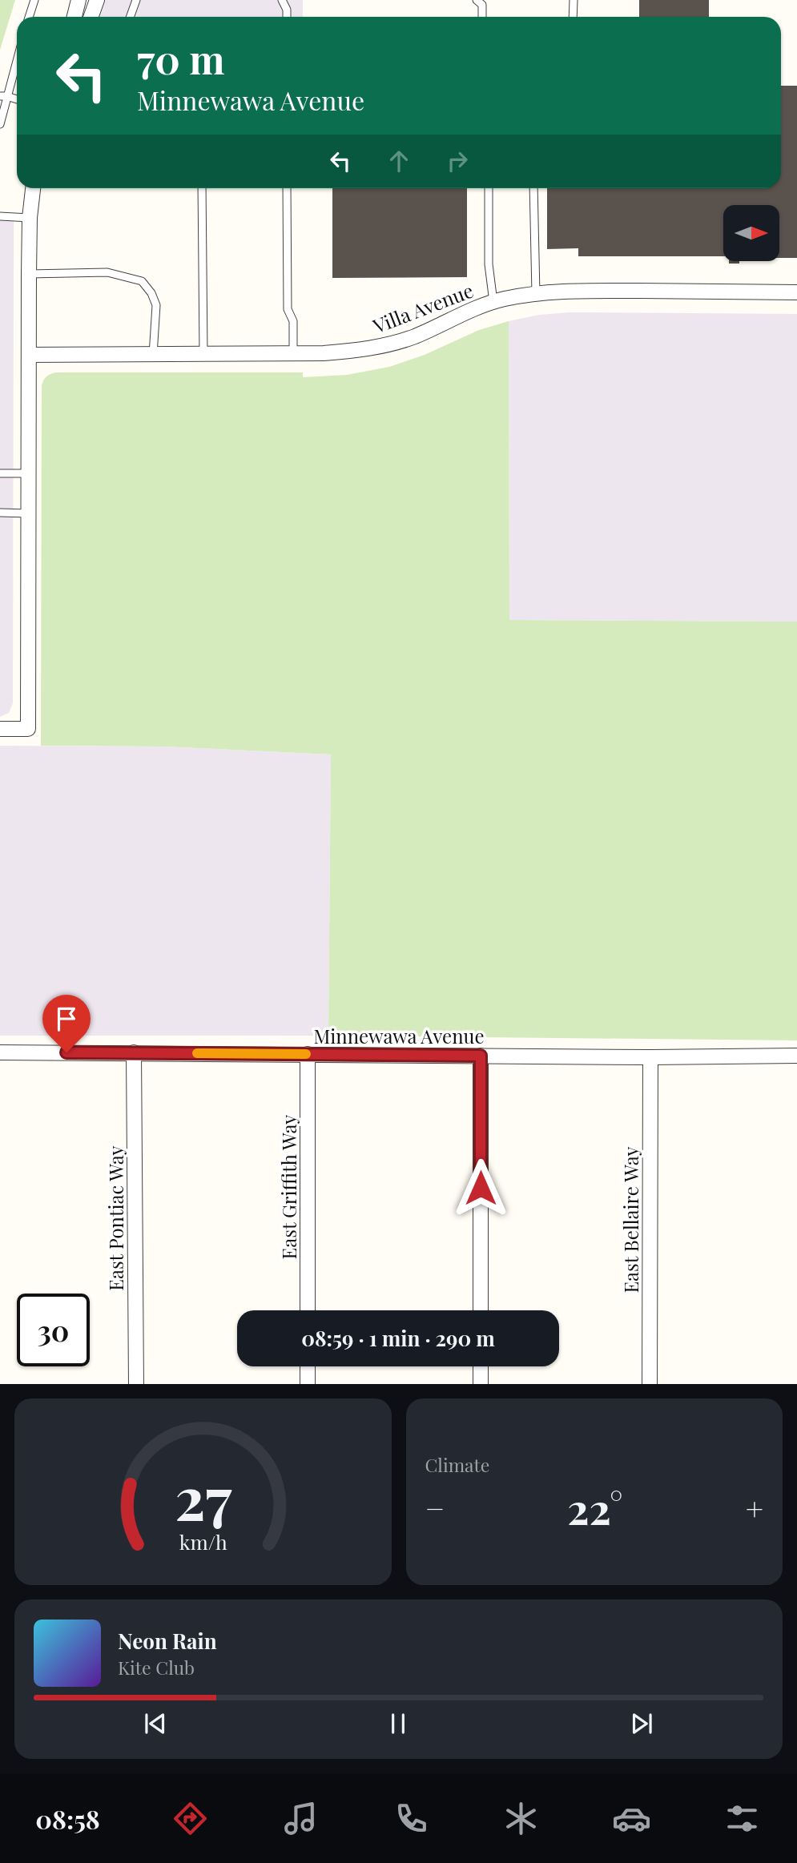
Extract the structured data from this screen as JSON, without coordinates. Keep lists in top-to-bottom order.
{
  "streets": {
    "street": [
      "Villa Avenue",
      "Minnewawa Avenue",
      "East Griffith Way",
      "East Pontiac Way",
      "East Bellaire Way"
    ]
  },
  "crossings": [
    ["Minnewawa Avenue", "East Griffith Way"],
    ["Minnewawa Avenue", "East Pontiac Way"],
    ["Minnewawa Avenue", "East Bellaire Way"]
  ],
  "north": "right",
  "page": {
    "turn": ["70 m", "Minnewawa Avenue"],
    "limit": "30",
    "trip": "08:59 · 1 min · 290 m",
    "tile": "Climate",
    "heat": ["−", "22°", "+"],
    "song": ["Neon Rain", "Kite Club"],
    "tabs": "08:58",
    "gauge": ["27", "km/h"]
  }
}
